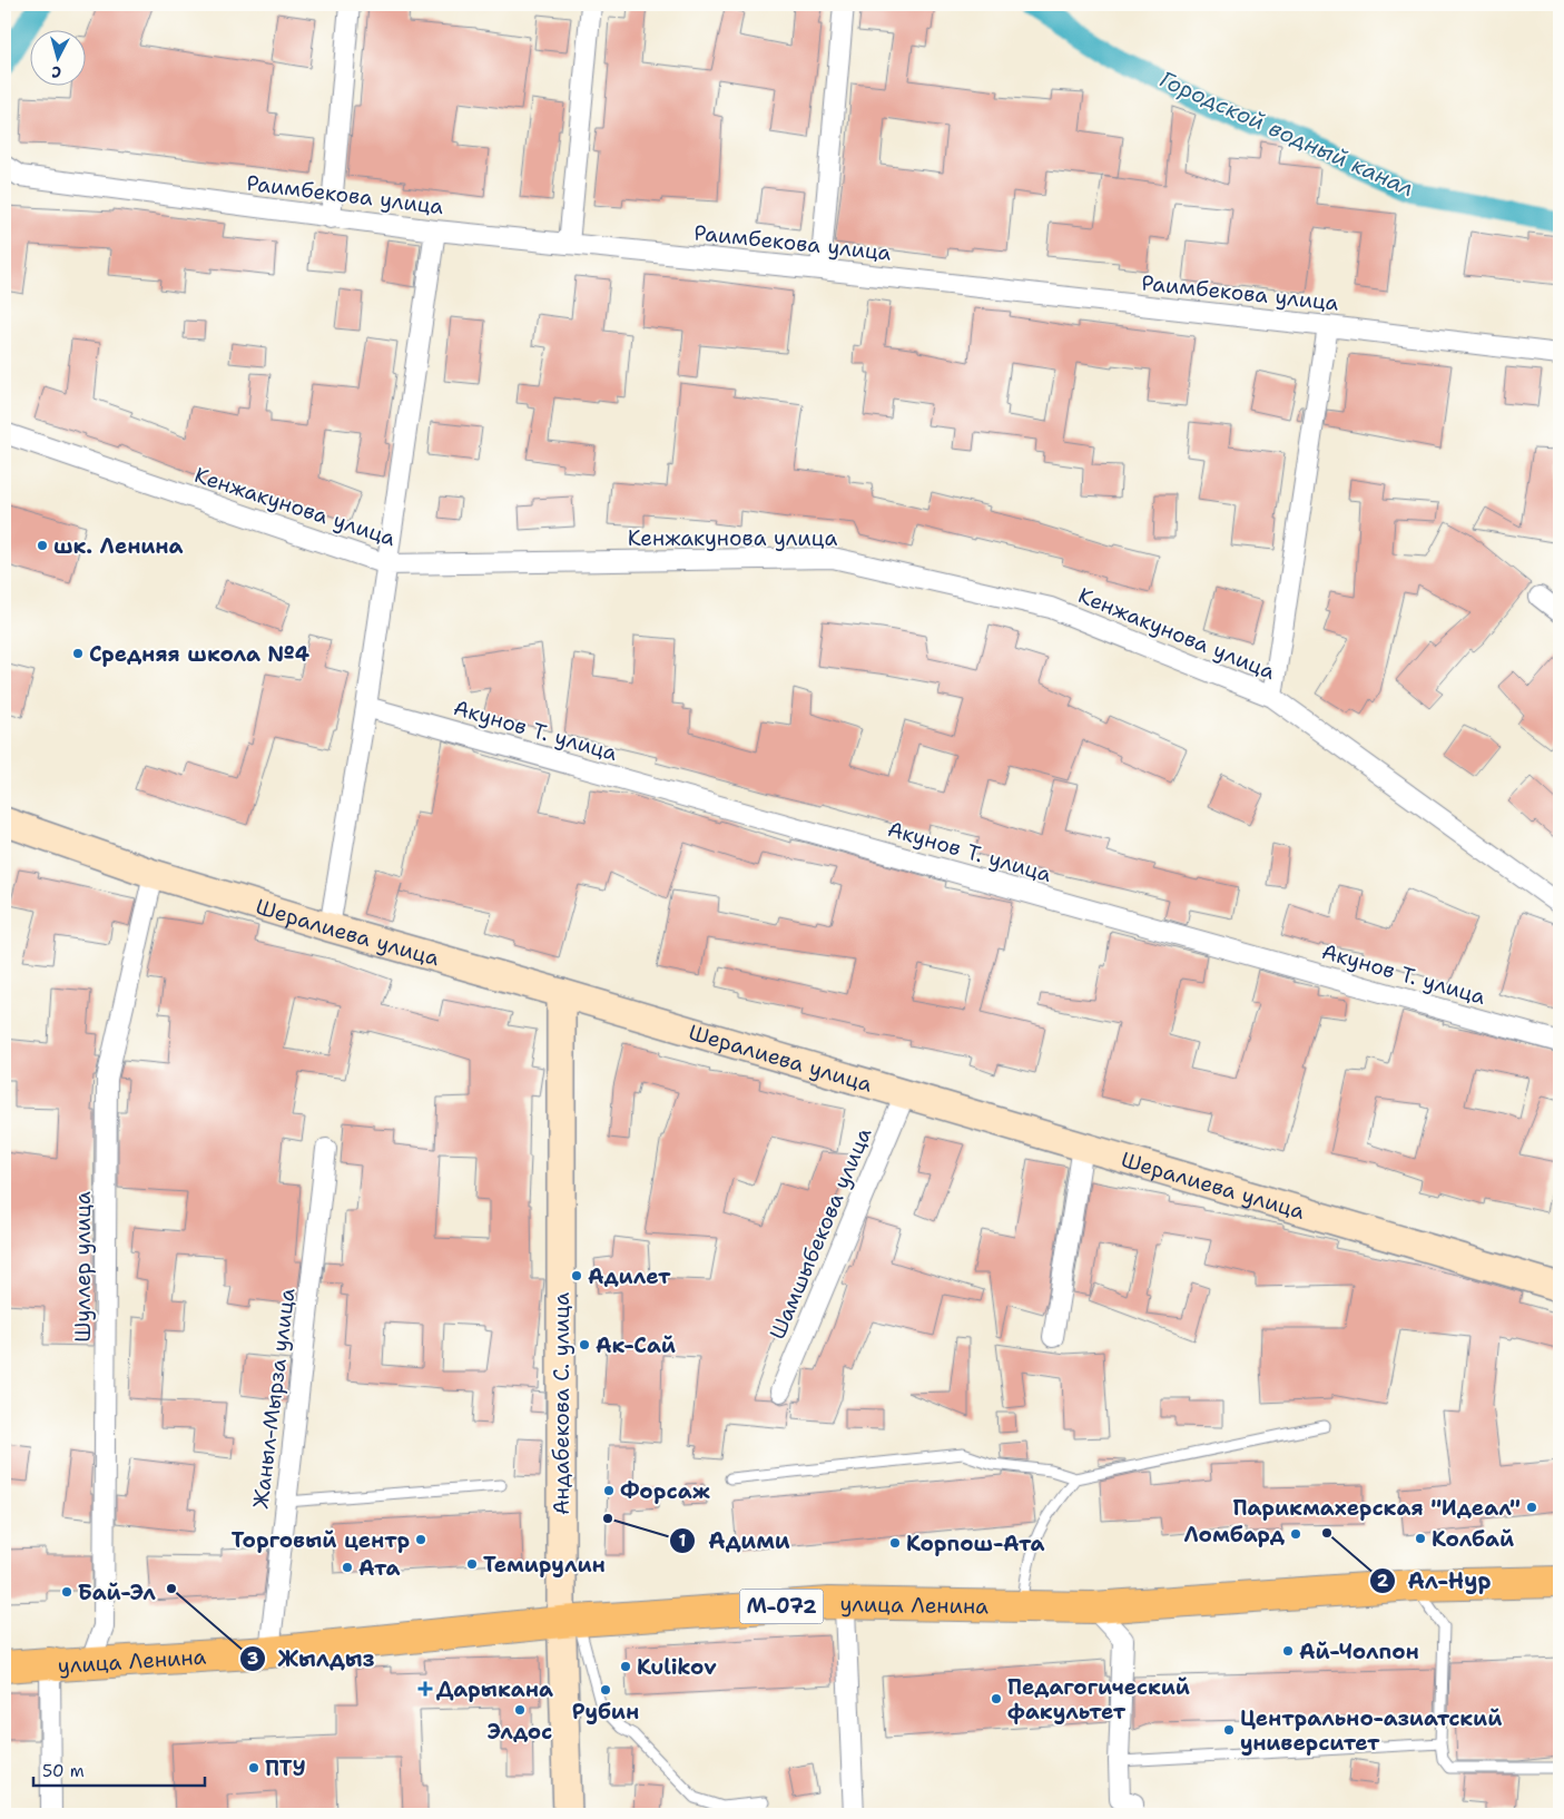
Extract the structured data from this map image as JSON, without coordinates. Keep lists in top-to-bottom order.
{
  "streets": {
    "main road": ["улица Ленина", "М-072"],
    "street": [
      "Раимбекова улица",
      "Кенжакунова улица",
      "Акунов Т. улица",
      "Шералиева улица",
      "Шамшыбекова улица",
      "Шуллер улица",
      "Жаныл-Мырза улица",
      "Андабекова С. улица"
    ]
  },
  "crossings": [
    ["Шералиева улица", "Шамшыбекова улица"],
    ["Шералиева улица", "Шуллер улица"],
    ["Шералиева улица", "Андабекова С. улица"],
    ["Шуллер улица", "улица Ленина"],
    ["Жаныл-Мырза улица", "улица Ленина"],
    ["Андабекова С. улица", "улица Ленина"]
  ],
  "water": ["Городской водный канал"],
  "places": {
    "other": [
      "шк. Ленина",
      "Средняя школа №4",
      "Адилет",
      "Ак-Сай",
      "Форсаж",
      "Парикмахерская \"Идеал\"",
      "Адими",
      "Ал-Нур",
      "Ломбард",
      "Колбай",
      "Торговый центр",
      "Корпош-Ата",
      "Темирулин",
      "Ата",
      "Жылдыз",
      "Бай-Эл",
      "Ай-Чолпон",
      "Kulikov",
      "Рубин",
      "Педагогический факультет",
      "Элдос",
      "Центрально-азиатский университет",
      "ПТУ"
    ],
    "health": ["Дарыкана"]
  },
  "scale_bar": "50 m",
  "north": "bottom"
}
